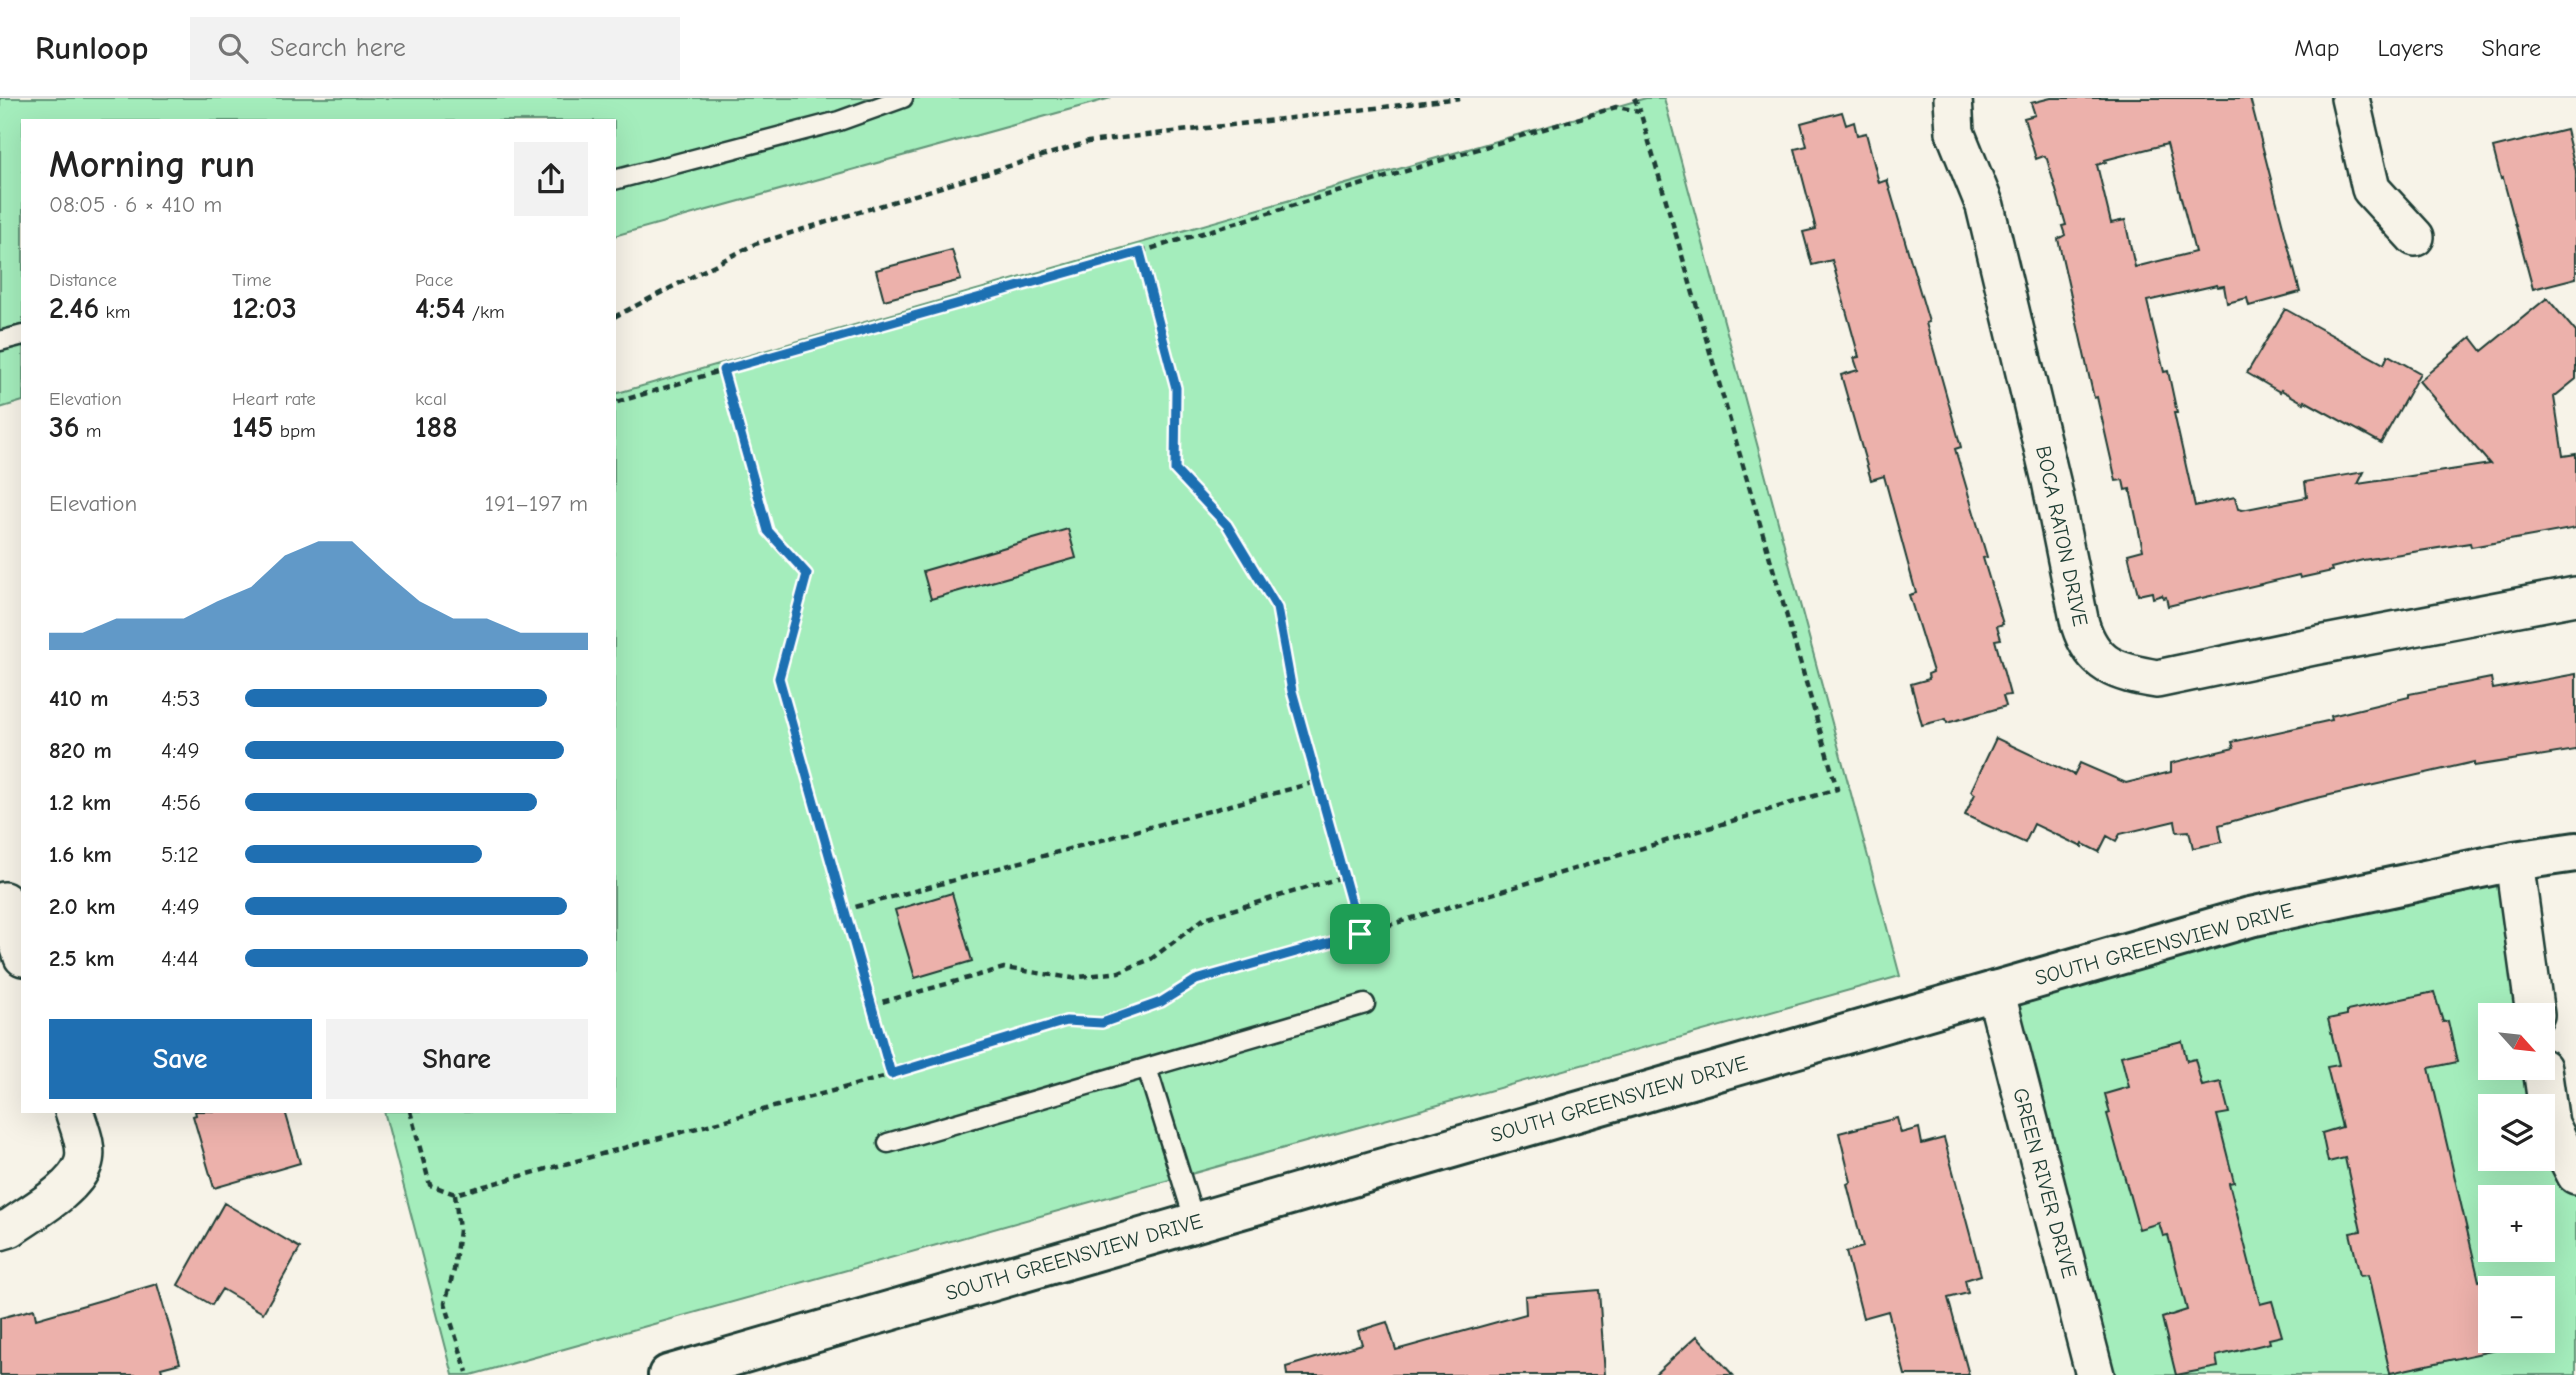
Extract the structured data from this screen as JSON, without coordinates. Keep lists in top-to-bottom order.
{
  "streets": {
    "street": ["BOCA RATON DRIVE", "SOUTH GREENSVIEW DRIVE", "GREEN RIVER DRIVE"]
  },
  "crossings": [
    ["SOUTH GREENSVIEW DRIVE", "GREEN RIVER DRIVE"]
  ],
  "north": "bottom right",
  "page": {
    "header": "Runloop",
    "search": "Search here",
    "nav": ["Map", "Layers", "Share"],
    "heading": ["Morning run", "08:05 · 6 × 410 m"],
    "stats": [
      ["Distance", "2.46 km"],
      ["Time", "12:03"],
      ["Pace", "4:54 /km"],
      ["Elevation", "36 m"],
      ["Heart rate", "145 bpm"],
      ["kcal", "188"]
    ],
    "chart": ["Elevation", "191–197 m"],
    "list": [
      {
        "name": "410 m",
        "note": "4:53"
      },
      {
        "name": "820 m",
        "note": "4:49"
      },
      {
        "name": "1.2 km",
        "note": "4:56"
      },
      {
        "name": "1.6 km",
        "note": "5:12"
      },
      {
        "name": "2.0 km",
        "note": "4:49"
      },
      {
        "name": "2.5 km",
        "note": "4:44"
      }
    ],
    "map_buttons": ["+", "−"],
    "buttons": ["Save", "Share"]
  }
}
